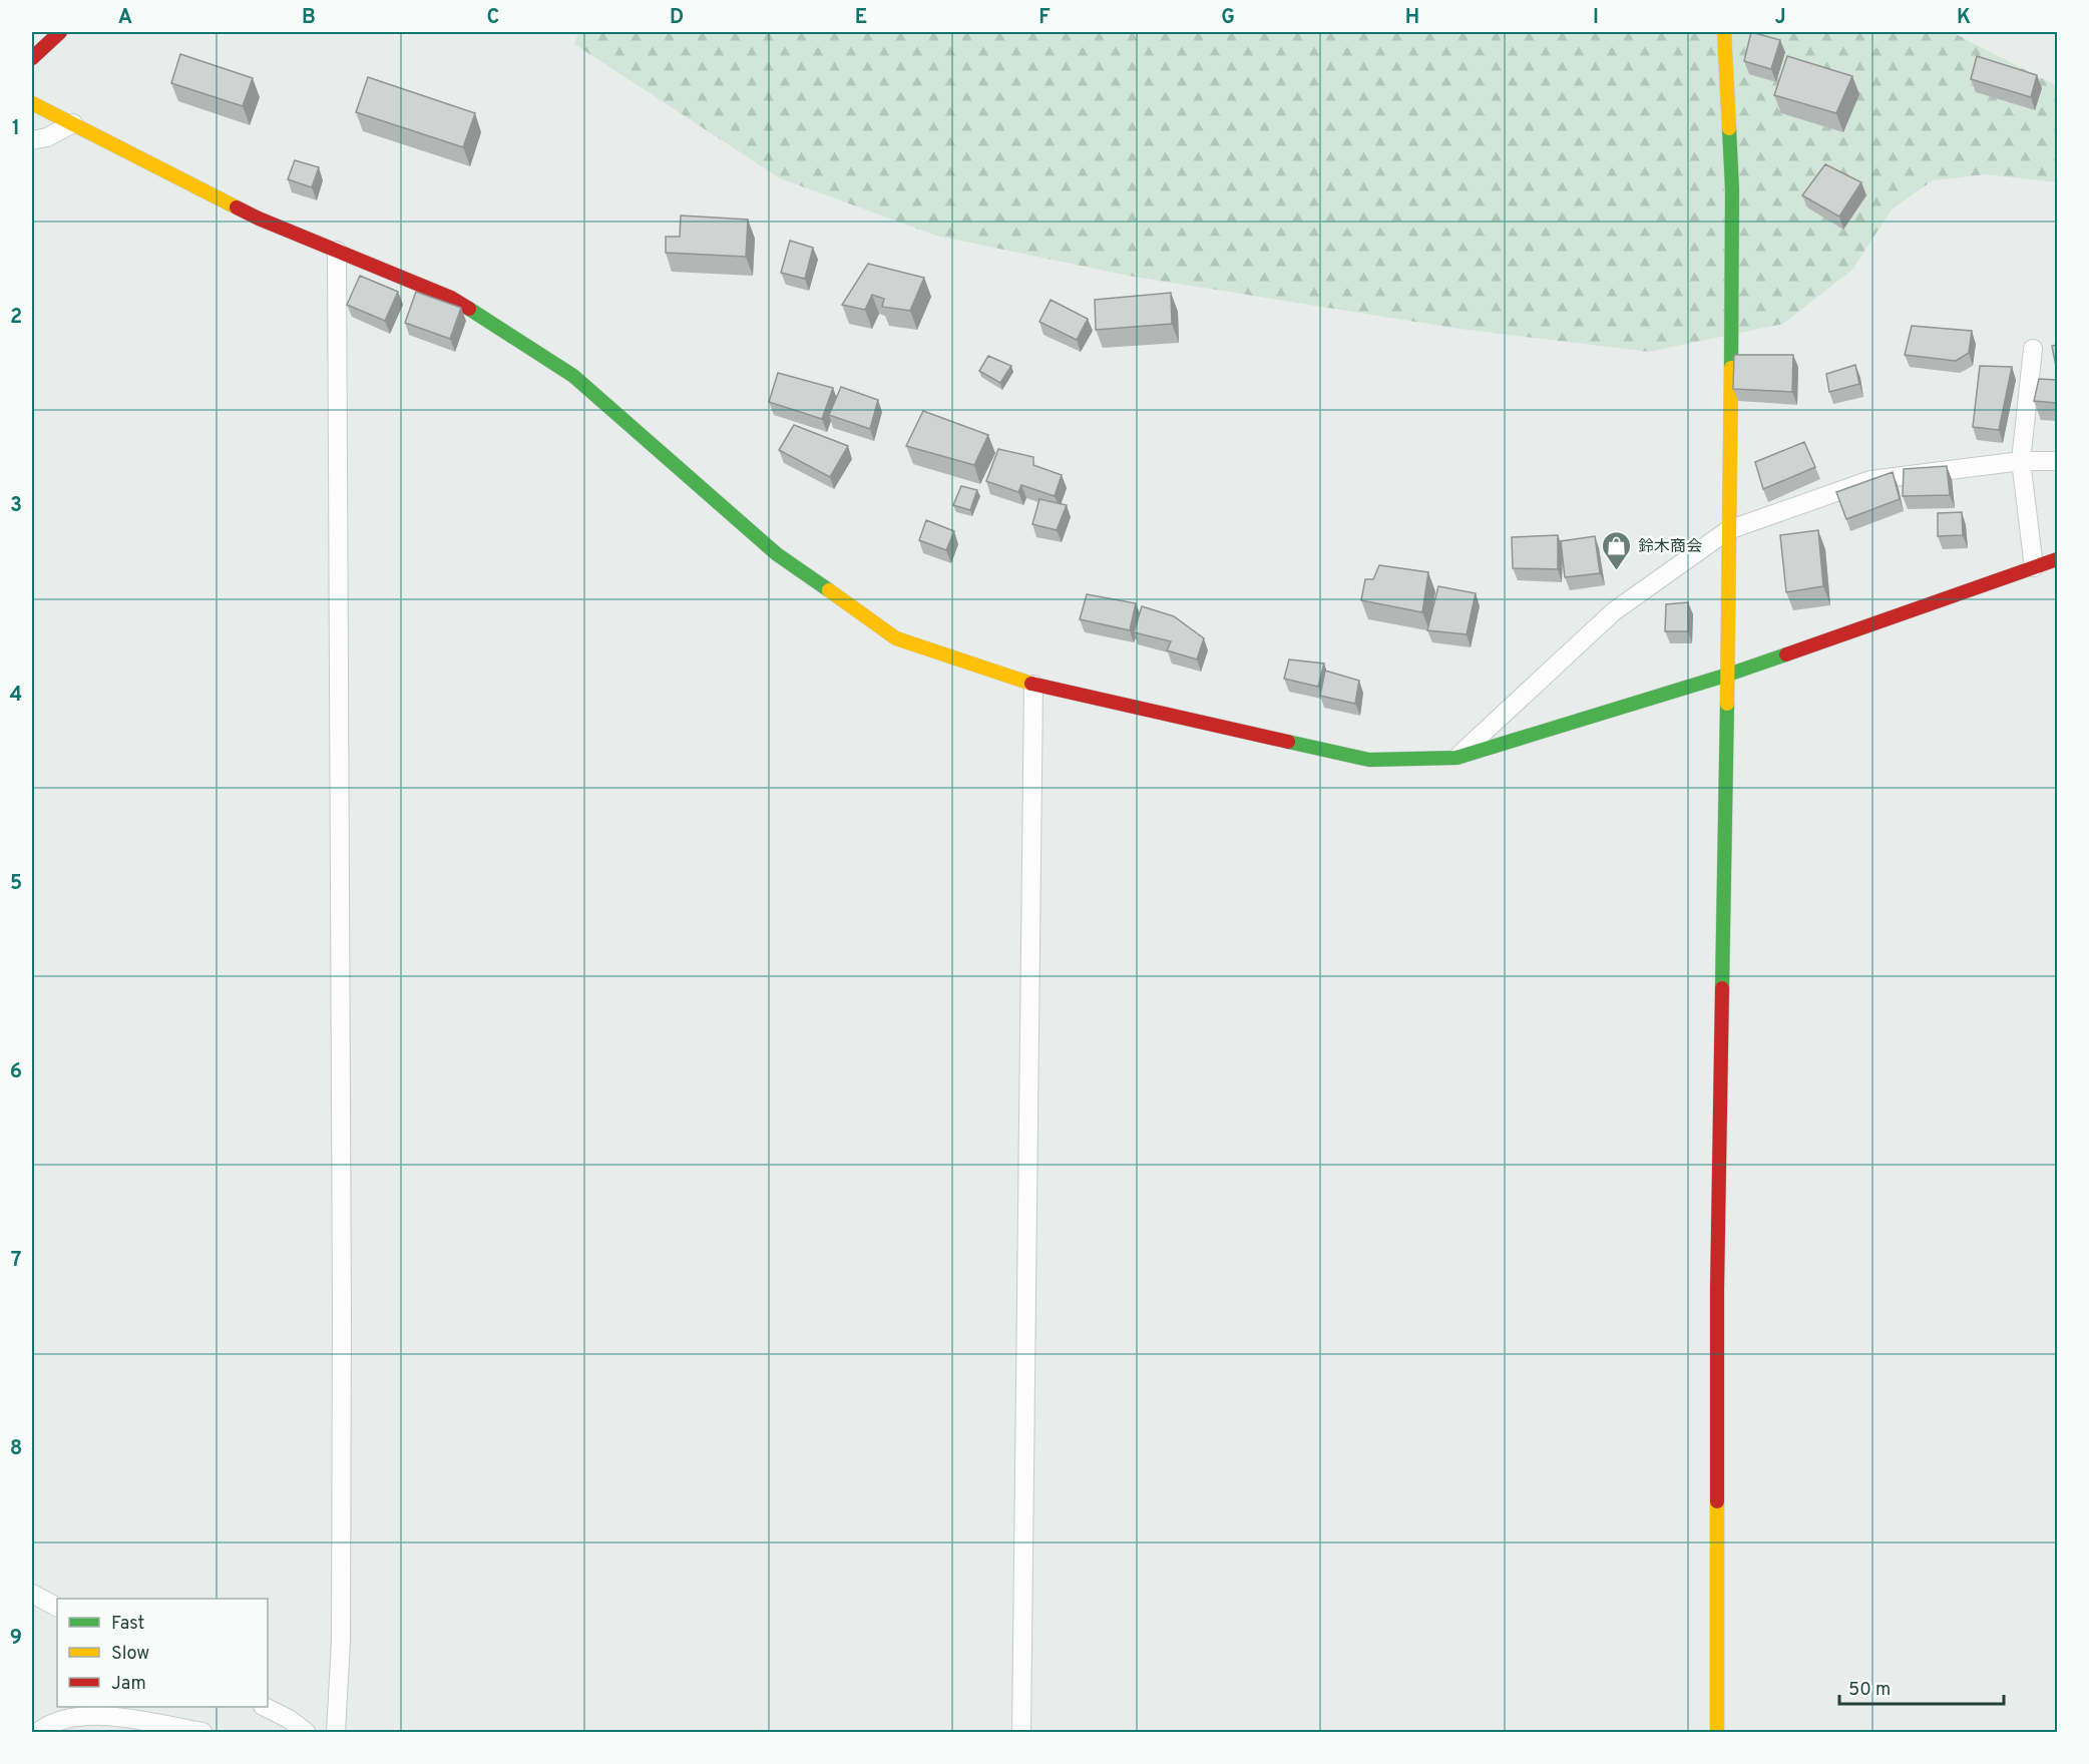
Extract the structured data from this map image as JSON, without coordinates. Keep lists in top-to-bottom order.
{
  "places": {
    "shop": ["鈴木商会"]
  },
  "legend": ["Fast", "Slow", "Jam"],
  "scale_bar": "50 m",
  "grid": {
    "columns": [
      "A",
      "B",
      "C",
      "D",
      "E",
      "F",
      "G",
      "H",
      "I",
      "J",
      "K"
    ],
    "rows": [
      "1",
      "2",
      "3",
      "4",
      "5",
      "6",
      "7",
      "8",
      "9"
    ]
  }
}
